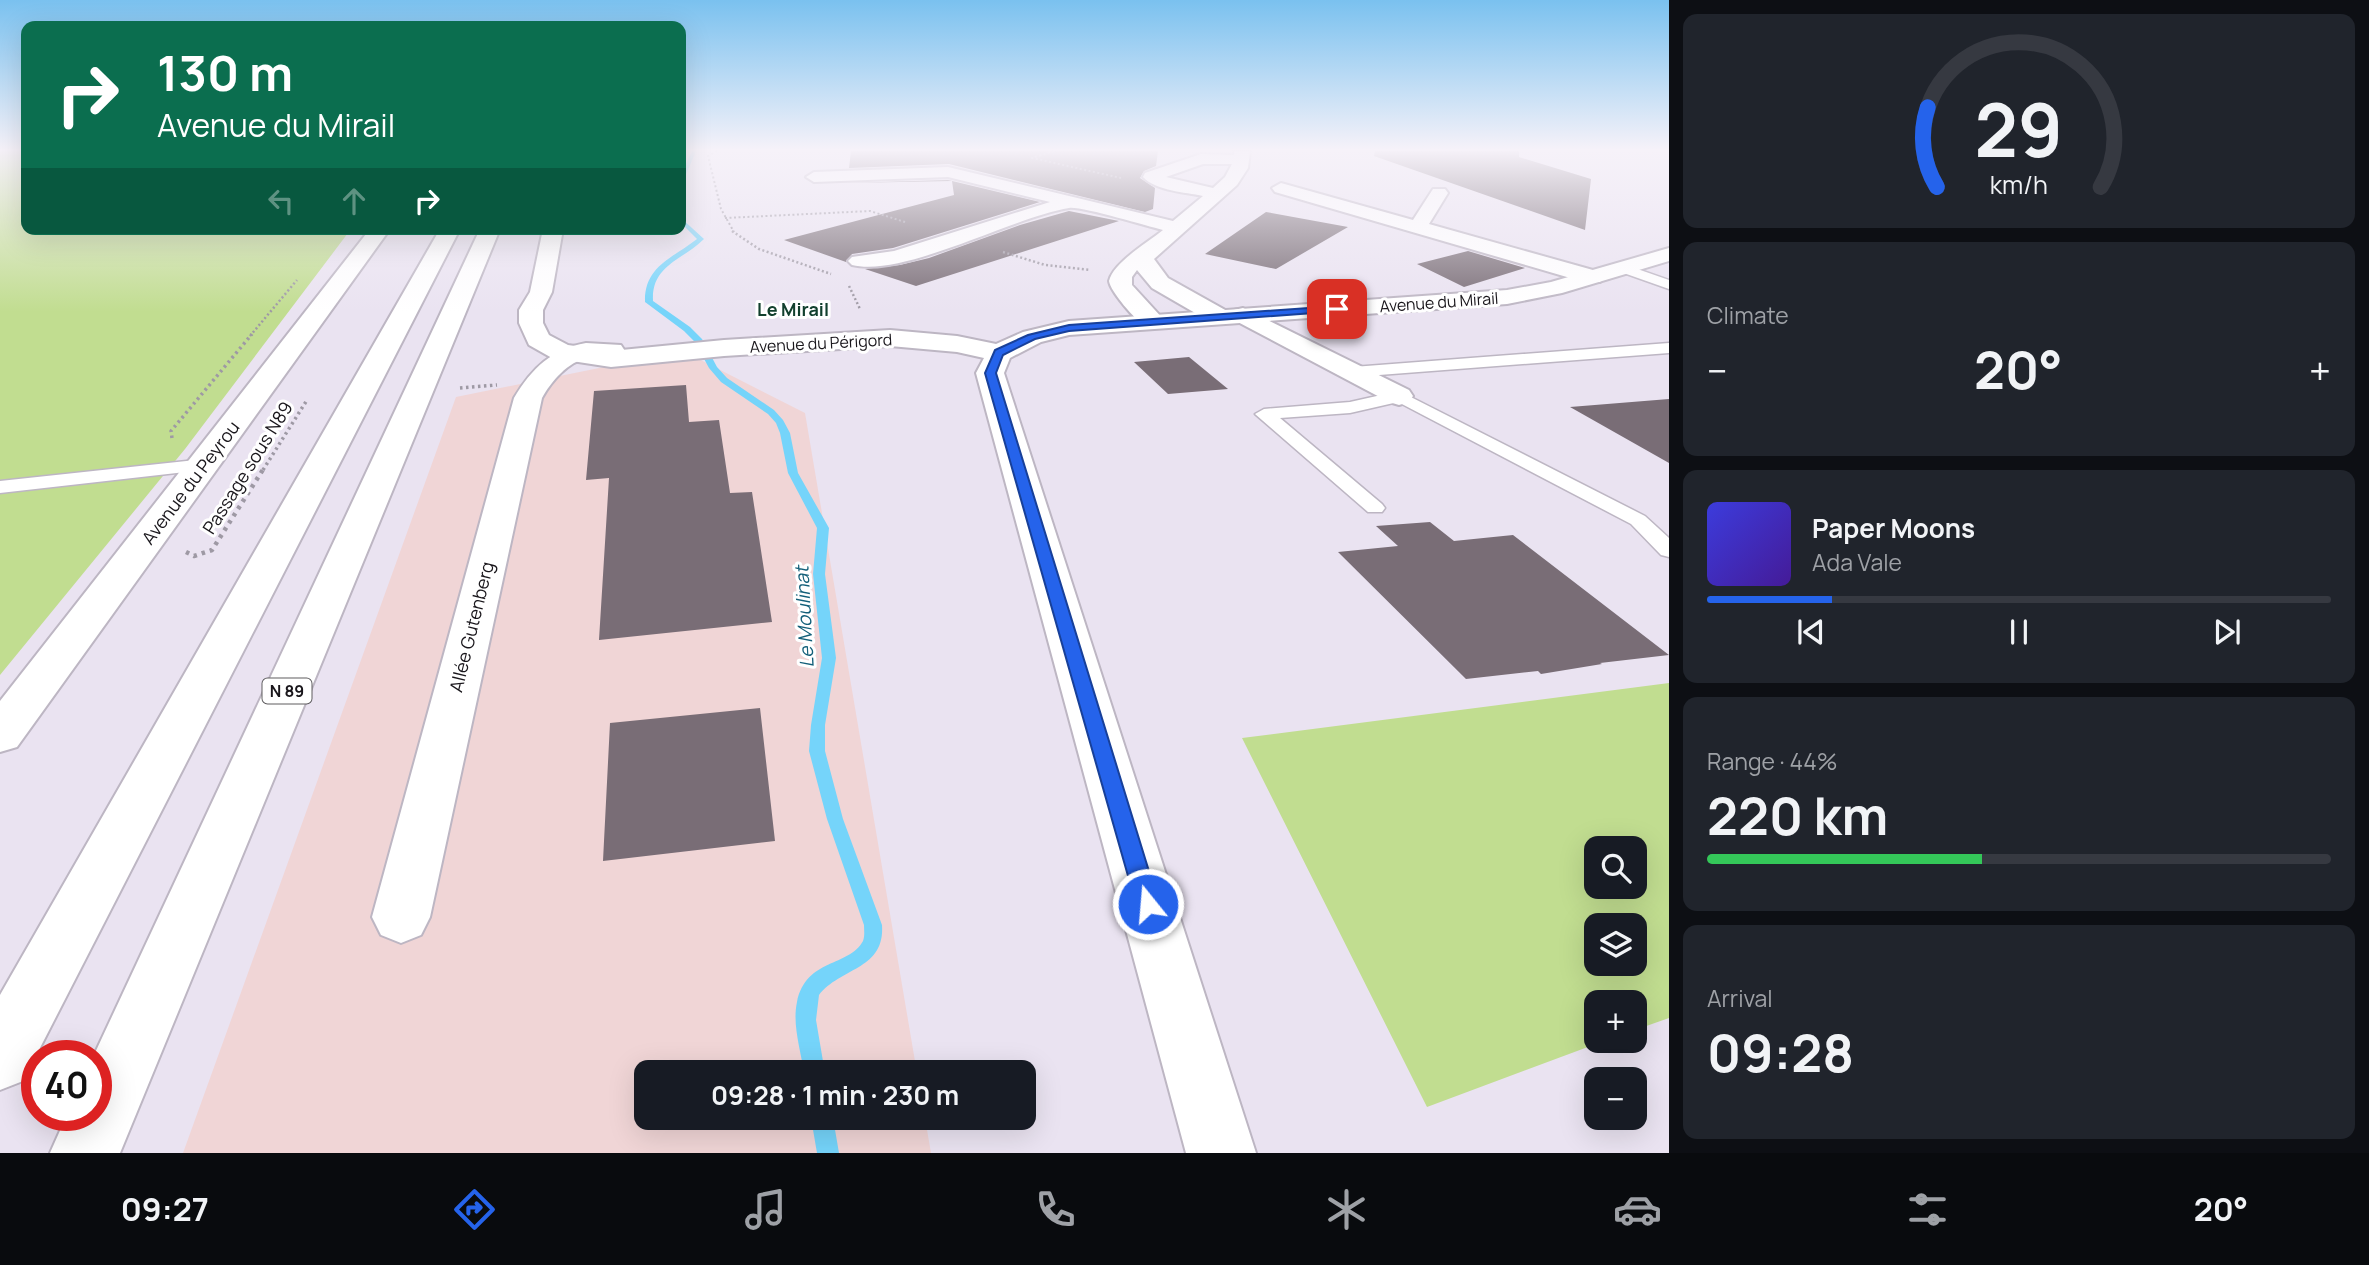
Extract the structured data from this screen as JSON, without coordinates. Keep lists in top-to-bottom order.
{
  "streets": {
    "main road": [
      "Avenue du Mirail",
      "Avenue du Périgord",
      "Avenue du Peyrou",
      "Allée Gutenberg",
      "N 89"
    ],
    "path": ["Passage sous N89"]
  },
  "crossings": [
    ["Avenue du Mirail", "Avenue du Périgord"],
    ["Avenue du Périgord", "Allée Gutenberg"]
  ],
  "districts": ["Le Mirail"],
  "water": ["Le Moulinat"],
  "page": {
    "turn": ["130 m", "Avenue du Mirail"],
    "tile": [
      "Climate",
      ["Range · 44%", "220 km"],
      ["Arrival", "09:28"]
    ],
    "heat": ["−", "20°", "+"],
    "song": ["Paper Moons", "Ada Vale"],
    "map_buttons": ["+", "−"],
    "limit": "40",
    "trip": "09:28 · 1 min · 230 m",
    "tabs": ["09:27", "20°"],
    "gauge": ["29", "km/h"]
  }
}
